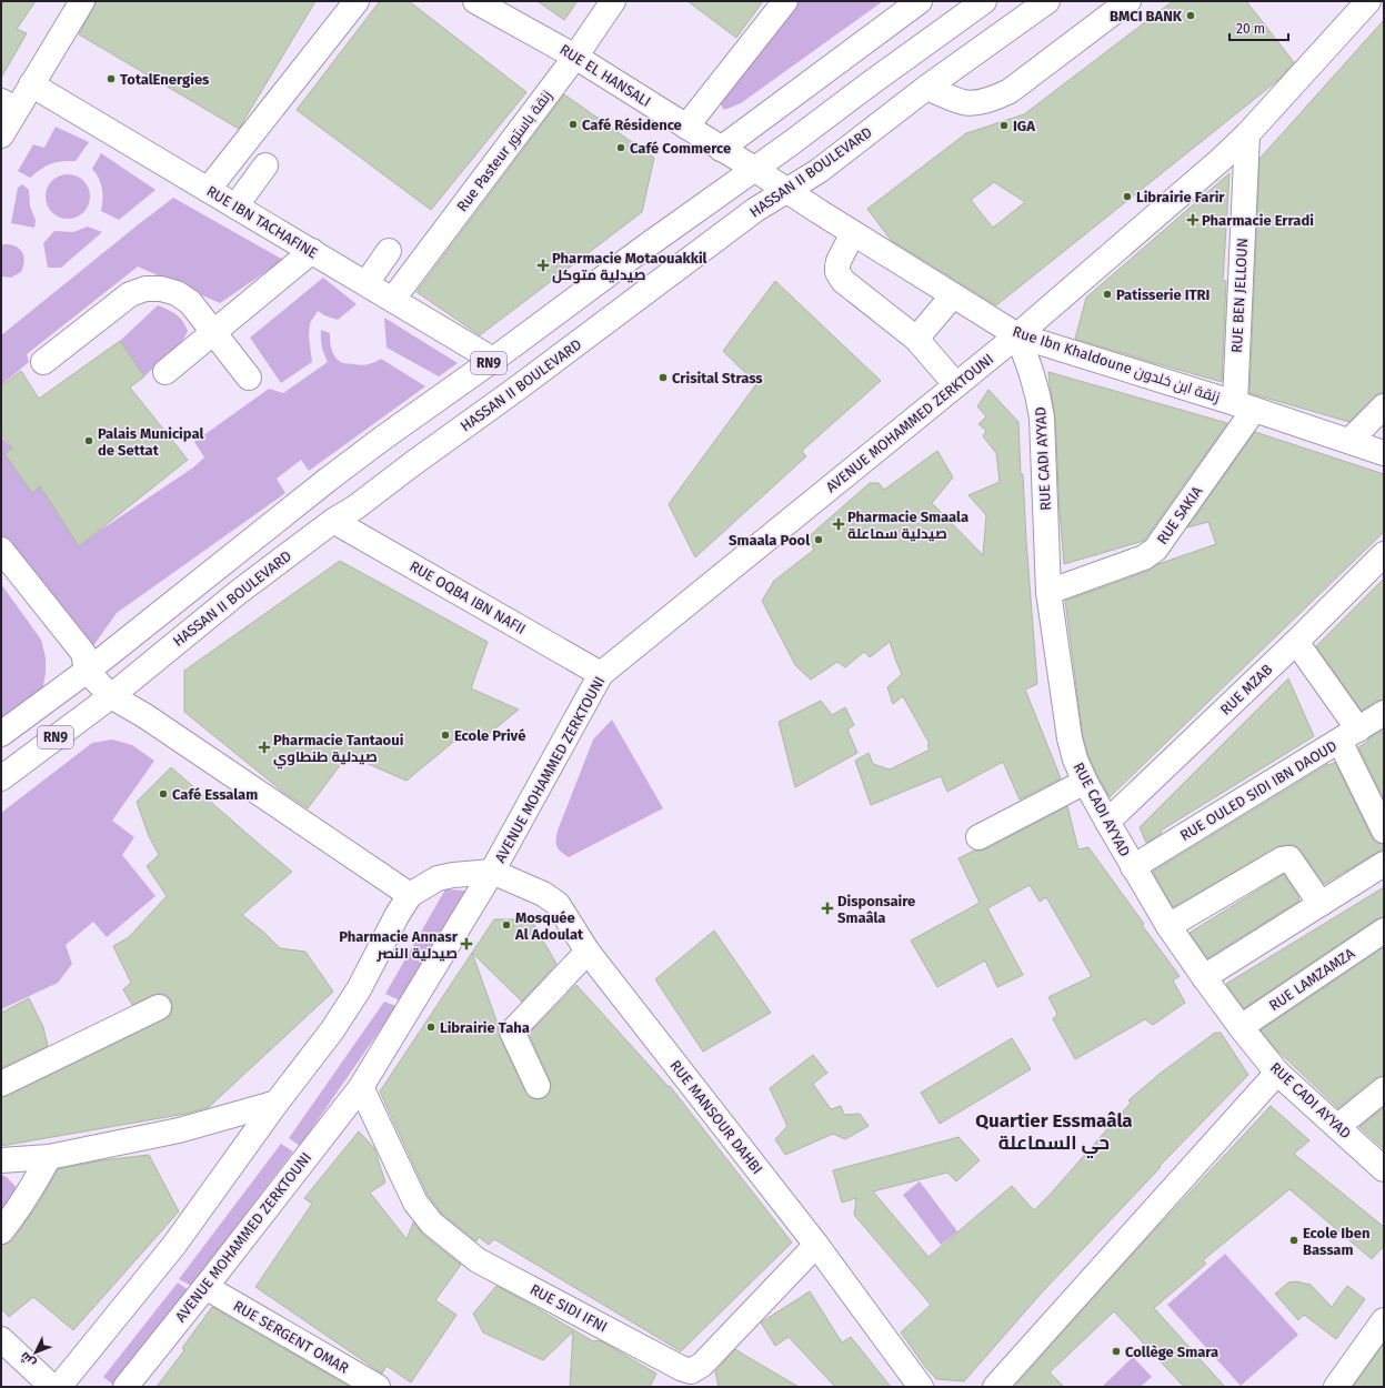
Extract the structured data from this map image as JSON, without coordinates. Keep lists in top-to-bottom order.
{
  "streets": {
    "street": [
      "RUE EL HANSALI",
      "Rue Pasteur زنقة باستور",
      "HASSAN II BOULEVARD",
      "RUE IBN TACHAFINE",
      "RUE BEN JELLOUN",
      "RN9",
      "Rue Ibn Khaldoune زنقة ابن خلدون",
      "AVENUE MOHAMMED ZERKTOUNI",
      "RUE CADI AYYAD",
      "RUE SAKIA",
      "RUE OQBA IBN NAFII",
      "RUE MZAB",
      "RUE OULED SIDI IBN DAOUD",
      "RUE LAMZAMZA",
      "RUE MANSOUR DAHBI",
      "RUE SIDI IFNI",
      "RUE SERGENT OMAR"
    ]
  },
  "crossings": [
    ["RUE EL HANSALI", "Rue Pasteur زنقة باستور"],
    ["RUE EL HANSALI", "RN9"],
    ["RUE EL HANSALI", "Rue Ibn Khaldoune زنقة ابن خلدون"],
    ["Rue Pasteur زنقة باستور", "RUE IBN TACHAFINE"],
    ["HASSAN II BOULEVARD", "Rue Ibn Khaldoune زنقة ابن خلدون"],
    ["HASSAN II BOULEVARD", "RUE OQBA IBN NAFII"],
    ["RUE IBN TACHAFINE", "RN9"],
    ["RUE BEN JELLOUN", "Rue Ibn Khaldoune زنقة ابن خلدون"],
    ["RUE BEN JELLOUN", "AVENUE MOHAMMED ZERKTOUNI"],
    ["RUE BEN JELLOUN", "RUE SAKIA"],
    ["RN9", "Rue Ibn Khaldoune زنقة ابن خلدون"],
    ["Rue Ibn Khaldoune زنقة ابن خلدون", "AVENUE MOHAMMED ZERKTOUNI"],
    ["Rue Ibn Khaldoune زنقة ابن خلدون", "RUE CADI AYYAD"],
    ["Rue Ibn Khaldoune زنقة ابن خلدون", "RUE SAKIA"],
    ["AVENUE MOHAMMED ZERKTOUNI", "RUE CADI AYYAD"],
    ["AVENUE MOHAMMED ZERKTOUNI", "RUE OQBA IBN NAFII"],
    ["AVENUE MOHAMMED ZERKTOUNI", "RUE MANSOUR DAHBI"],
    ["AVENUE MOHAMMED ZERKTOUNI", "RUE SIDI IFNI"],
    ["AVENUE MOHAMMED ZERKTOUNI", "RUE SERGENT OMAR"],
    ["RUE CADI AYYAD", "RUE SAKIA"],
    ["RUE CADI AYYAD", "RUE MZAB"],
    ["RUE CADI AYYAD", "RUE OULED SIDI IBN DAOUD"],
    ["RUE CADI AYYAD", "RUE LAMZAMZA"],
    ["RUE MANSOUR DAHBI", "RUE SIDI IFNI"]
  ],
  "districts": ["Quartier Essmaâla حي السماعلة"],
  "places": {
    "other": [
      "BMCI BANK",
      "TotalEnergies",
      "Café Résidence",
      "IGA",
      "Café Commerce",
      "Librairie Farir",
      "Patisserie ITRI",
      "Crisital Strass",
      "Palais Municipal de Settat",
      "Smaala Pool",
      "Ecole Privé",
      "Café Essalam",
      "Mosquée Al Adoulat",
      "Librairie Taha",
      "Ecole Iben Bassam",
      "Collège Smara"
    ],
    "health": [
      "Pharmacie Erradi",
      "Pharmacie Motaouakkil صيدلية متوكل",
      "Pharmacie Smaala صيدلية سماعلة",
      "Pharmacie Tantaoui صيدلية طنطاوي",
      "Disponsaire Smaâla",
      "Pharmacie Annasr صيدلية النصر"
    ]
  },
  "scale_bar": "20 m",
  "north": "bottom left"
}
